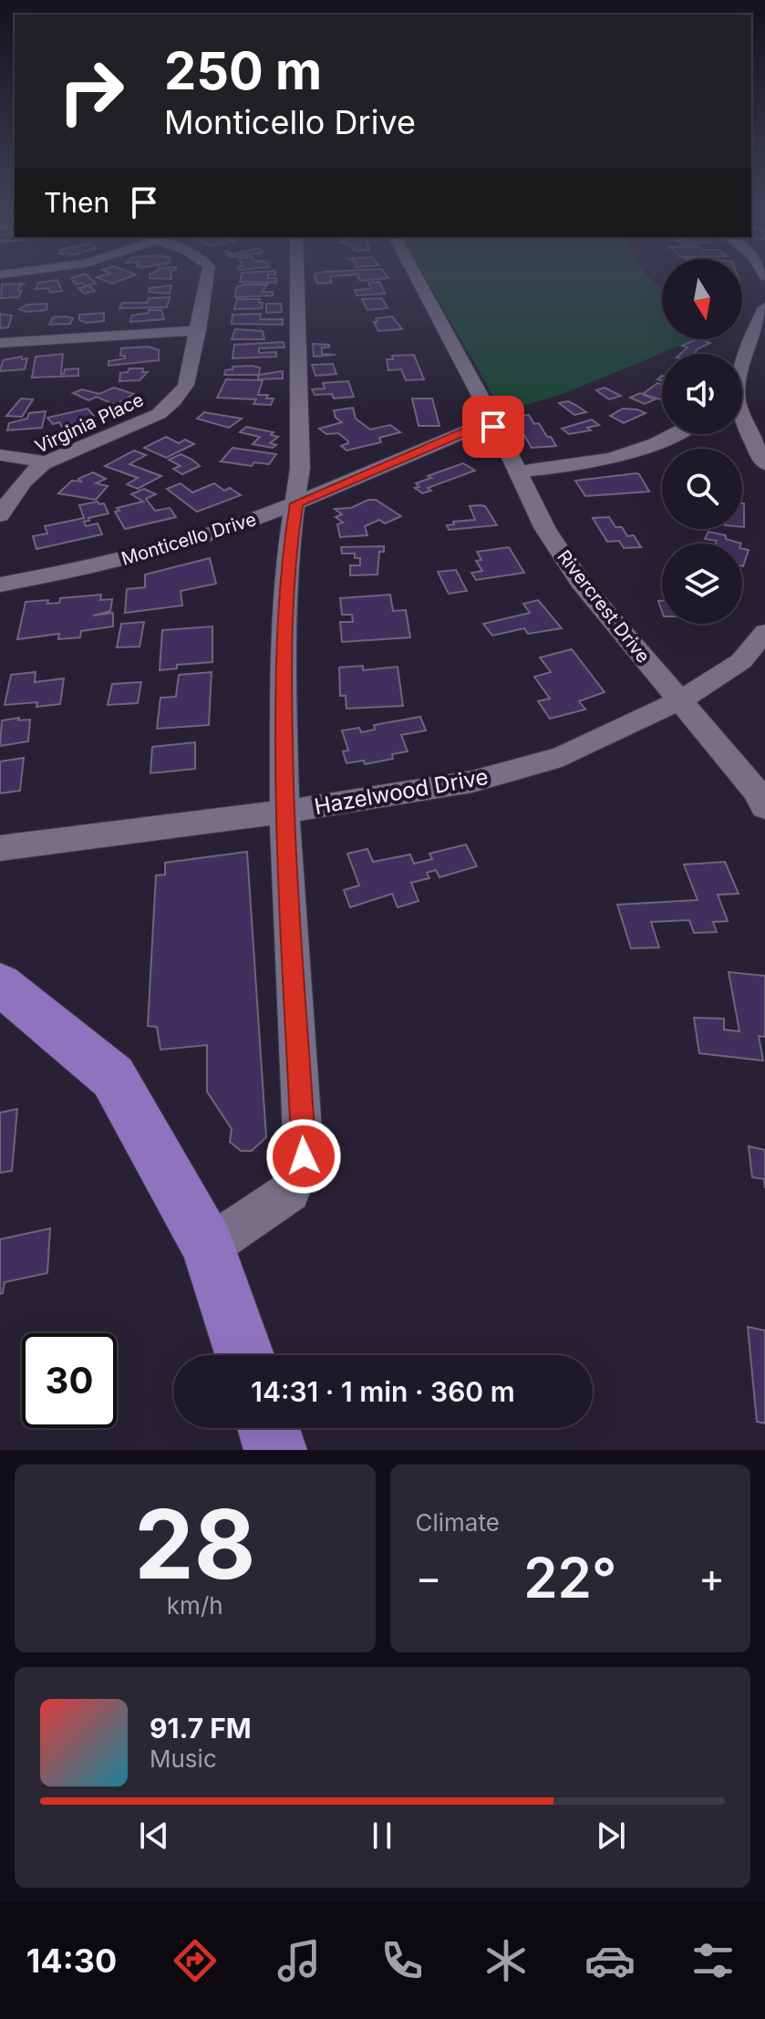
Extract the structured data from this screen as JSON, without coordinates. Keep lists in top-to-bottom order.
{
  "streets": {
    "street": [
      "Virginia Place",
      "Monticello Drive",
      "Rivercrest Drive",
      "Hazelwood Drive"
    ]
  },
  "crossings": [
    ["Monticello Drive", "Rivercrest Drive"],
    ["Rivercrest Drive", "Hazelwood Drive"]
  ],
  "north": "bottom",
  "page": {
    "turn": ["250 m", "Monticello Drive"],
    "then": "Then",
    "limit": "30",
    "trip": "14:31 · 1 min · 360 m",
    "tile": [
      ["28", "km/h"],
      "Climate"
    ],
    "heat": ["−", "22°", "+"],
    "song": ["91.7 FM", "Music"],
    "tabs": "14:30"
  }
}
